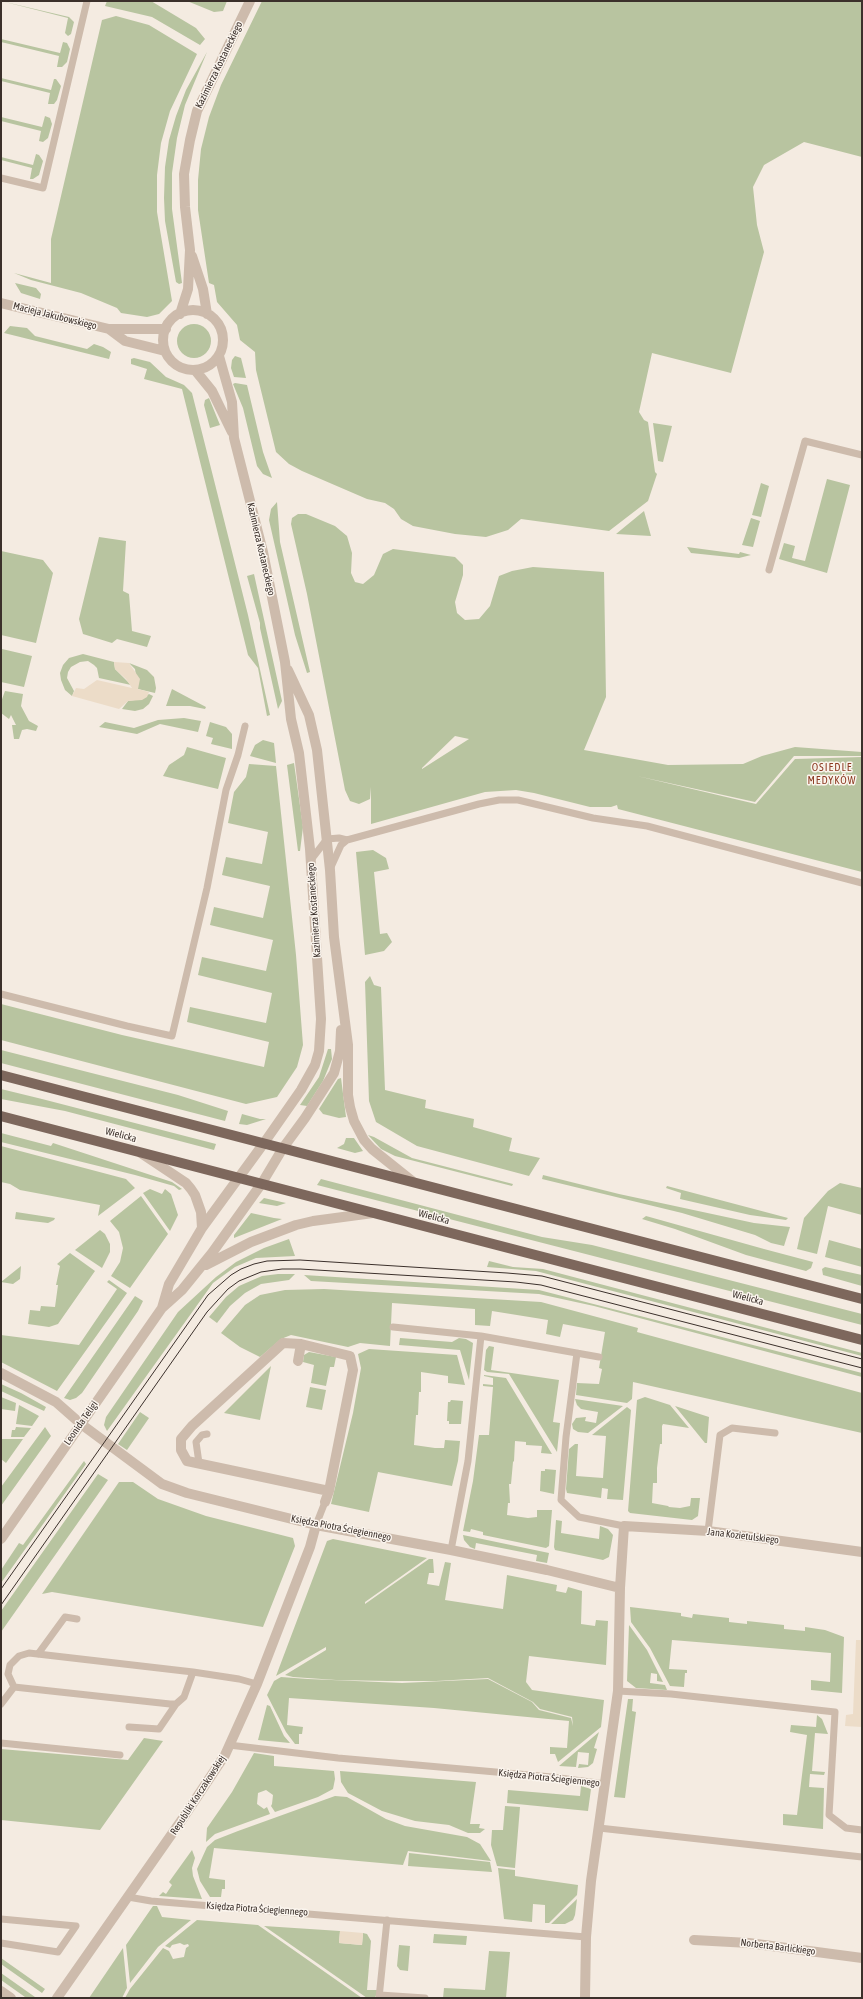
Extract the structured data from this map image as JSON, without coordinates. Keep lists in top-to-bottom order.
{
  "streets": {
    "main road": ["Wielicka"],
    "street": [
      "Kazimierza Kostaneckiego",
      "Macieja Jakubowskiego",
      "Leonida Teligi",
      "Księdza Piotra Ściegiennego",
      "Jana Kozietulskiego",
      "Republiki Korczakowskiej",
      "Norberta Barlickiego"
    ]
  },
  "crossings": [
    ["Kazimierza Kostaneckiego", "Macieja Jakubowskiego"],
    ["Kazimierza Kostaneckiego", "Leonida Teligi"],
    ["Wielicka", "Leonida Teligi"],
    ["Leonida Teligi", "Księdza Piotra Ściegiennego"],
    ["Księdza Piotra Ściegiennego", "Jana Kozietulskiego"],
    ["Księdza Piotra Ściegiennego", "Republiki Korczakowskiej"]
  ],
  "districts": ["OSIEDLE MEDYKÓW"]
}
